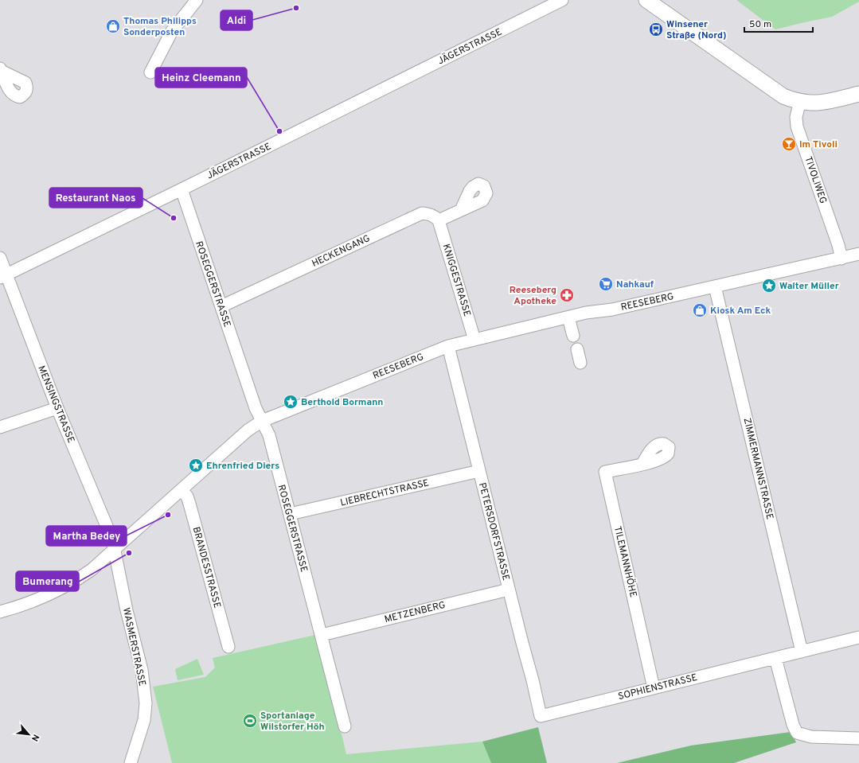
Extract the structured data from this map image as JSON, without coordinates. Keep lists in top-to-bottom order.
{
  "streets": {
    "street": [
      "JÄGERSTRASSE",
      "TIVOLIWEG",
      "HECKENGANG",
      "KNIGGESTRASSE",
      "ROSEGGERSTRASSE",
      "REESEBERG",
      "MENSINGSTRASSE",
      "ZIMMERMANNSTRASSE",
      "LIEBRECHTSTRASSE",
      "PETERSDORFSTRASSE",
      "TILEMANNHÖHE",
      "BRANDESSTRASSE",
      "METZENBERG",
      "WASMERSTRASSE",
      "SOPHIENSTRASSE"
    ]
  },
  "crossings": [
    ["JÄGERSTRASSE", "ROSEGGERSTRASSE"],
    ["JÄGERSTRASSE", "MENSINGSTRASSE"],
    ["TIVOLIWEG", "REESEBERG"],
    ["HECKENGANG", "KNIGGESTRASSE"],
    ["HECKENGANG", "ROSEGGERSTRASSE"],
    ["KNIGGESTRASSE", "REESEBERG"],
    ["ROSEGGERSTRASSE", "REESEBERG"],
    ["ROSEGGERSTRASSE", "LIEBRECHTSTRASSE"],
    ["ROSEGGERSTRASSE", "METZENBERG"],
    ["REESEBERG", "MENSINGSTRASSE"],
    ["REESEBERG", "ZIMMERMANNSTRASSE"],
    ["REESEBERG", "PETERSDORFSTRASSE"],
    ["REESEBERG", "BRANDESSTRASSE"],
    ["REESEBERG", "WASMERSTRASSE"],
    ["MENSINGSTRASSE", "WASMERSTRASSE"],
    ["ZIMMERMANNSTRASSE", "SOPHIENSTRASSE"],
    ["LIEBRECHTSTRASSE", "PETERSDORFSTRASSE"],
    ["PETERSDORFSTRASSE", "METZENBERG"],
    ["PETERSDORFSTRASSE", "SOPHIENSTRASSE"],
    ["TILEMANNHÖHE", "SOPHIENSTRASSE"]
  ],
  "places": {
    "other": [
      "Aldi",
      "Heinz Cleemann",
      "Restaurant Naos",
      "Martha Bedey",
      "Bumerang"
    ],
    "shop": ["Thomas Philipps Sonderposten", "Kiosk Am Eck"],
    "bus stop": ["Winsener Straße (Nord)"],
    "bar": ["Im Tivoli"],
    "supermarket": ["Nahkauf"],
    "place": ["Walter Müller", "Berthold Bormann", "Ehrenfried Diers"],
    "pharmacy": ["Reeseberg Apotheke"],
    "sports": ["Sportanlage Wilstorfer Höh"]
  },
  "scale_bar": "50 m",
  "north": "bottom right"
}
